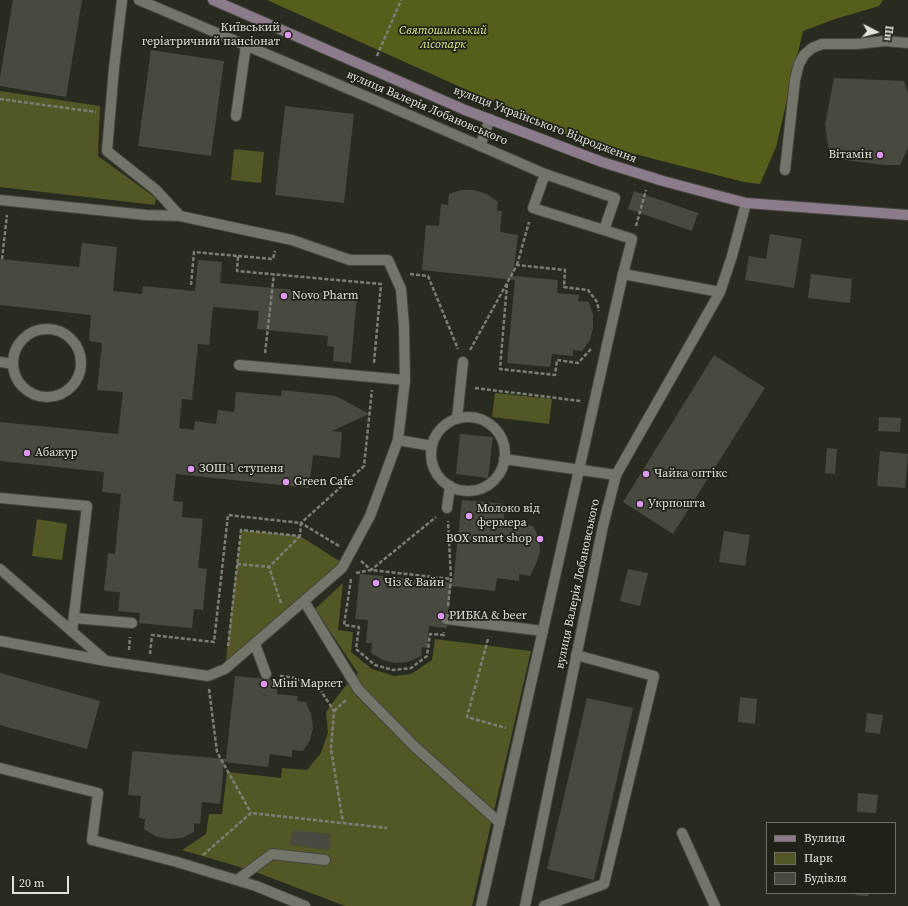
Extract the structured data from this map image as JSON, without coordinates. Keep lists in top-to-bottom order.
{
  "streets": {
    "street": ["вулиця Валерія Лобановського", "вулиця Українського Відродження"]
  },
  "crossings": [
    ["вулиця Валерія Лобановського", "вулиця Українського Відродження"]
  ],
  "parks": ["Святошинський лісопарк"],
  "places": [
    "Київський геріатричний пансіонат",
    "Вітамін",
    "Novo Pharm",
    "Абажур",
    "ЗОШ 1 ступеня",
    "Чайка оптікс",
    "Green Cafe",
    "Укрпошта",
    "Молоко від фермера",
    "BOX smart shop",
    "Чіз & Вайн",
    "РИБКА & beer",
    "Міні Маркет"
  ],
  "legend": ["Вулиця", "Парк", "Будівля"],
  "scale_bar": "20 m",
  "north": "right"
}
